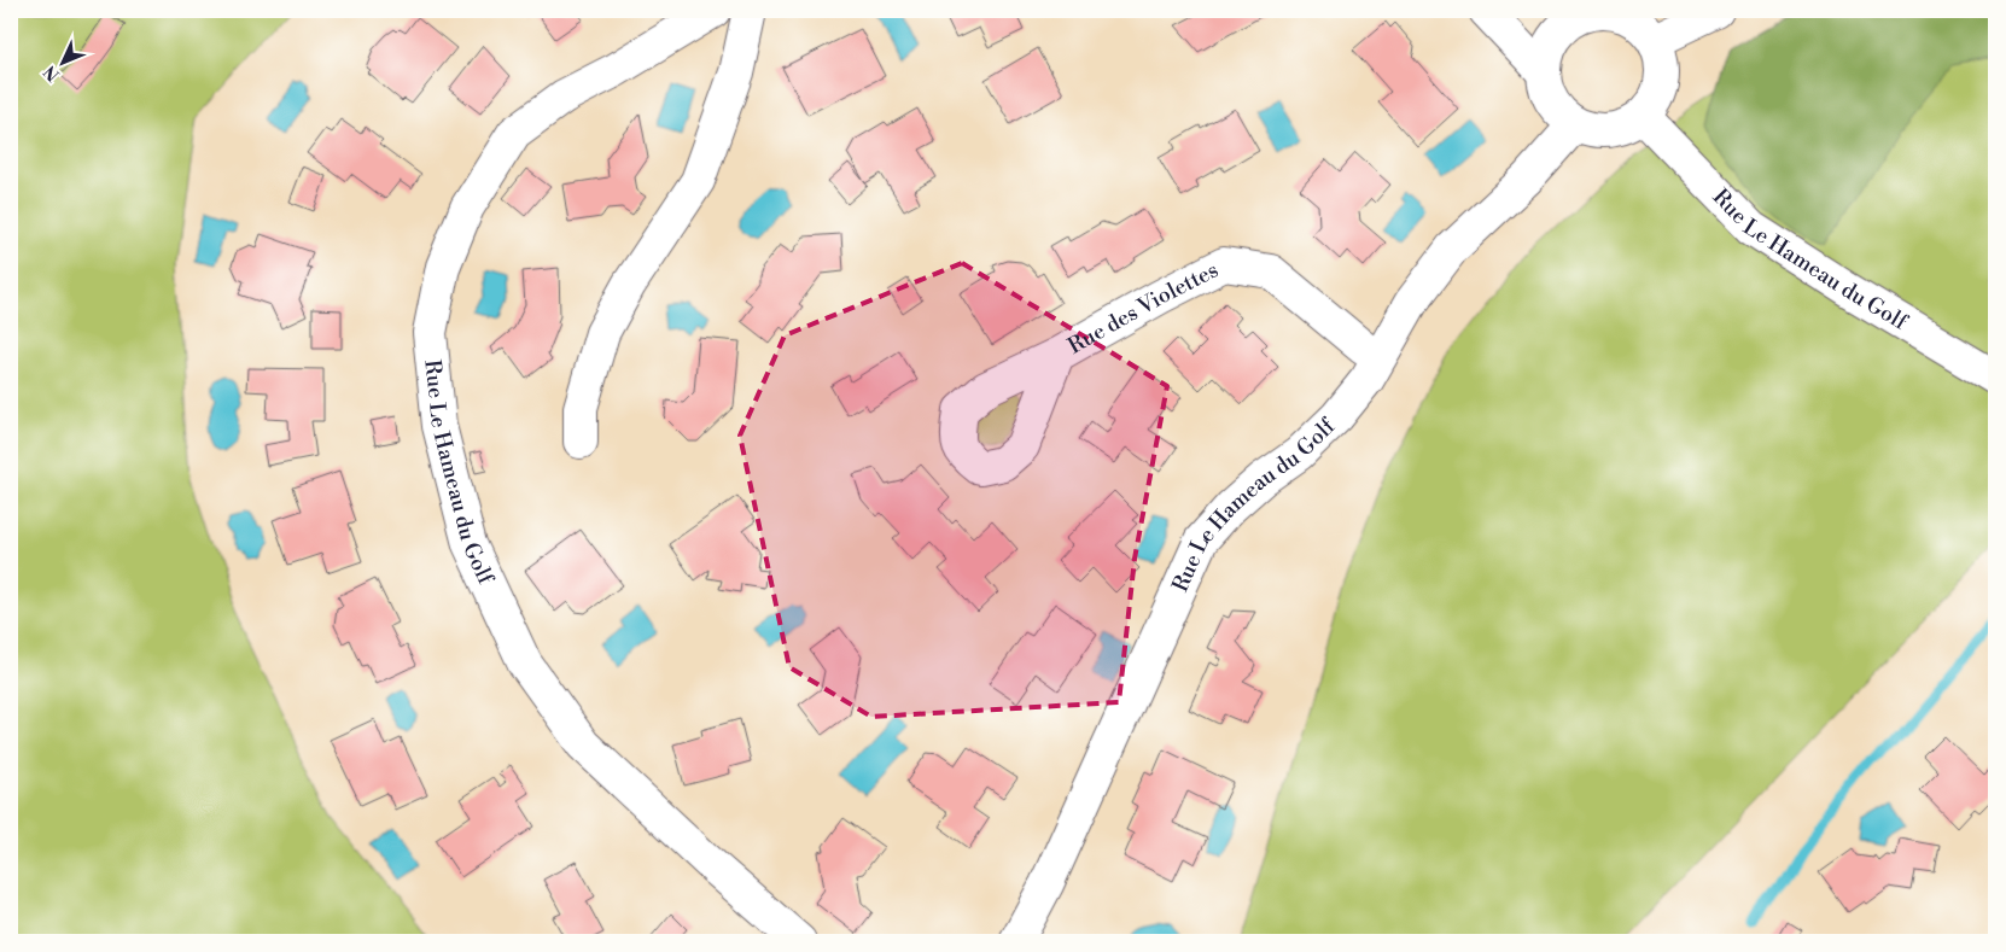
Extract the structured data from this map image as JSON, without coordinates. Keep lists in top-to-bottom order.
{
  "streets": {
    "street": ["Rue Le Hameau du Golf", "Rue des Violettes"]
  },
  "crossings": [
    ["Rue Le Hameau du Golf", "Rue des Violettes"]
  ],
  "north": "bottom left"
}
